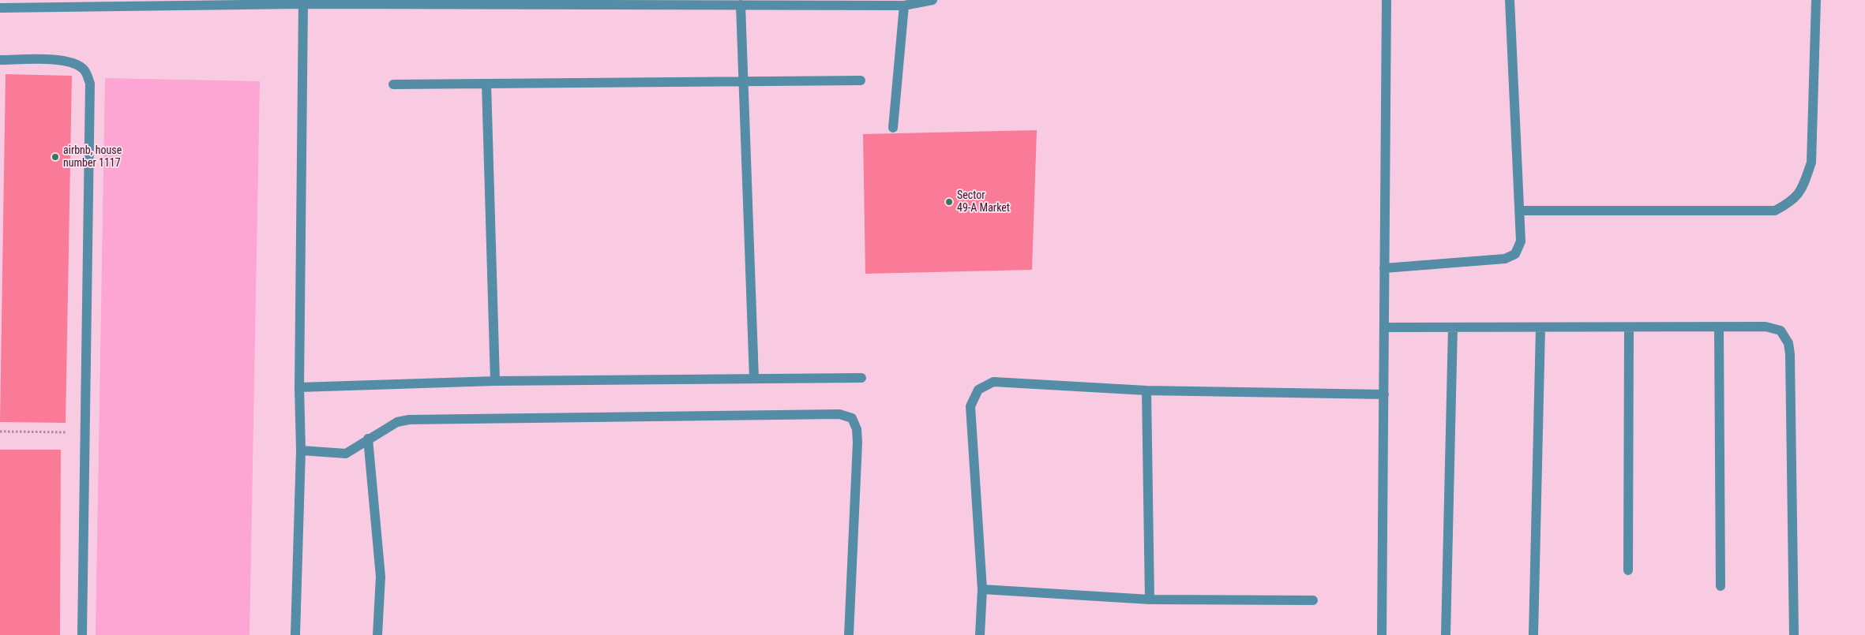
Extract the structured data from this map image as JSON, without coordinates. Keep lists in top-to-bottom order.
{
  "places": ["airbnb, house number 1117", "Sector 49-A Market"]
}
